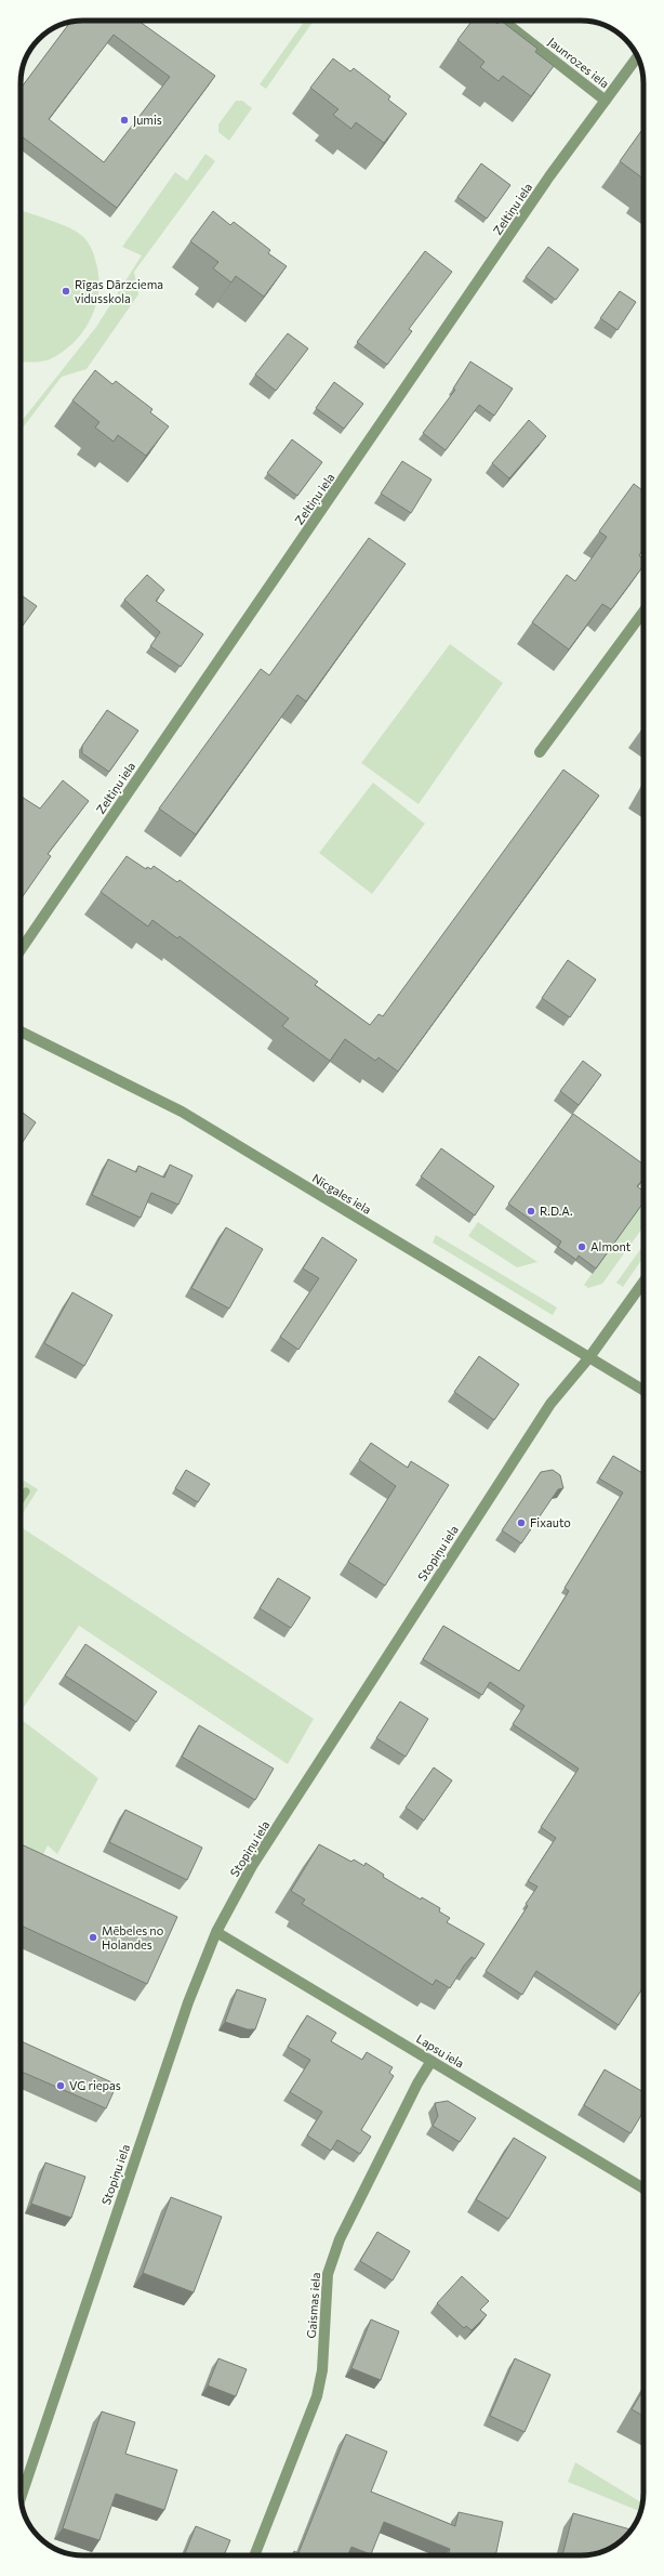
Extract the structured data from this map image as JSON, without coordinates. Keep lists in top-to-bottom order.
{
  "streets": {
    "street": [
      "Jaunrozes iela",
      "Zeltiņu iela",
      "Nīcgales iela",
      "Stopiņu iela",
      "Lapsu iela",
      "Gaismas iela"
    ]
  },
  "crossings": [
    ["Jaunrozes iela", "Zeltiņu iela"],
    ["Nīcgales iela", "Stopiņu iela"],
    ["Stopiņu iela", "Lapsu iela"],
    ["Lapsu iela", "Gaismas iela"]
  ],
  "places": [
    "Jumis",
    "Rīgas Dārzciema vidusskola",
    "R.D.A.",
    "Almont",
    "Fixauto",
    "Mēbeles no Holandes",
    "VG riepas"
  ]
}
